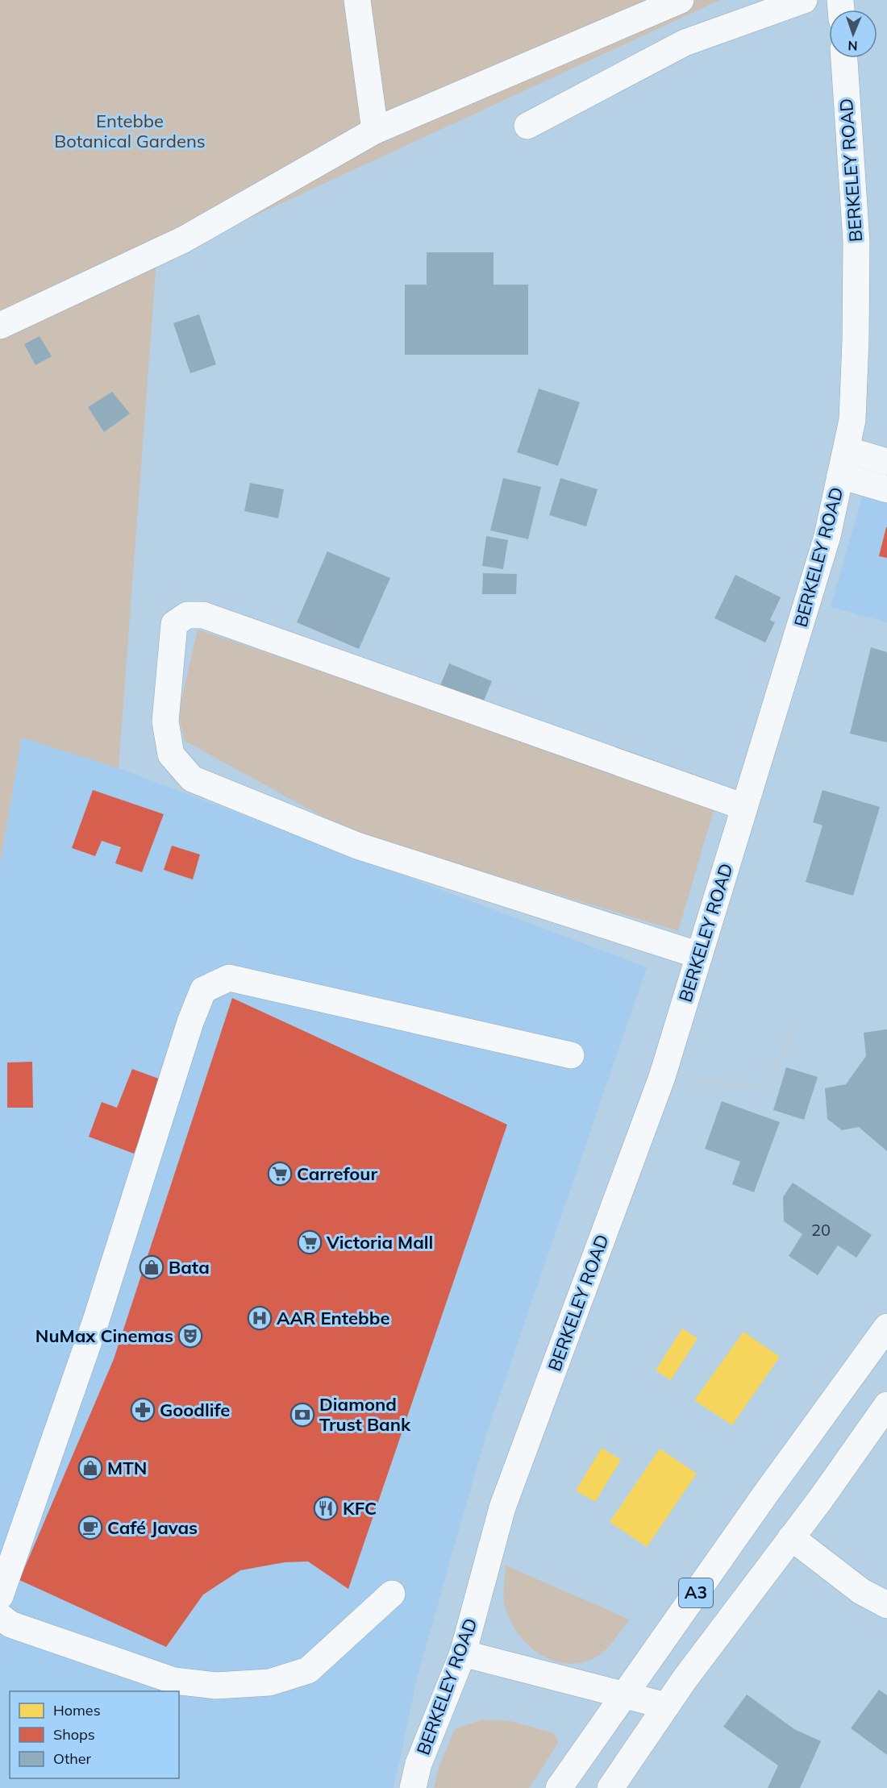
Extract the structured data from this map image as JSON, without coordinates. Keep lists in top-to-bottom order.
{
  "streets": {
    "main road": ["BERKELEY ROAD", "A3"]
  },
  "parks": ["Entebbe Botanical Gardens"],
  "places": {
    "supermarket": ["Carrefour", "Victoria Mall"],
    "shop": ["Bata", "MTN"],
    "hospital": ["AAR Entebbe"],
    "theatre": ["NuMax Cinemas"],
    "pharmacy": ["Goodlife"],
    "bank": ["Diamond Trust Bank"],
    "restaurant": ["KFC"],
    "cafe": ["Café Javas"]
  },
  "house_numbers": ["20"],
  "legend": ["Homes", "Shops", "Other"],
  "north": "bottom"
}
